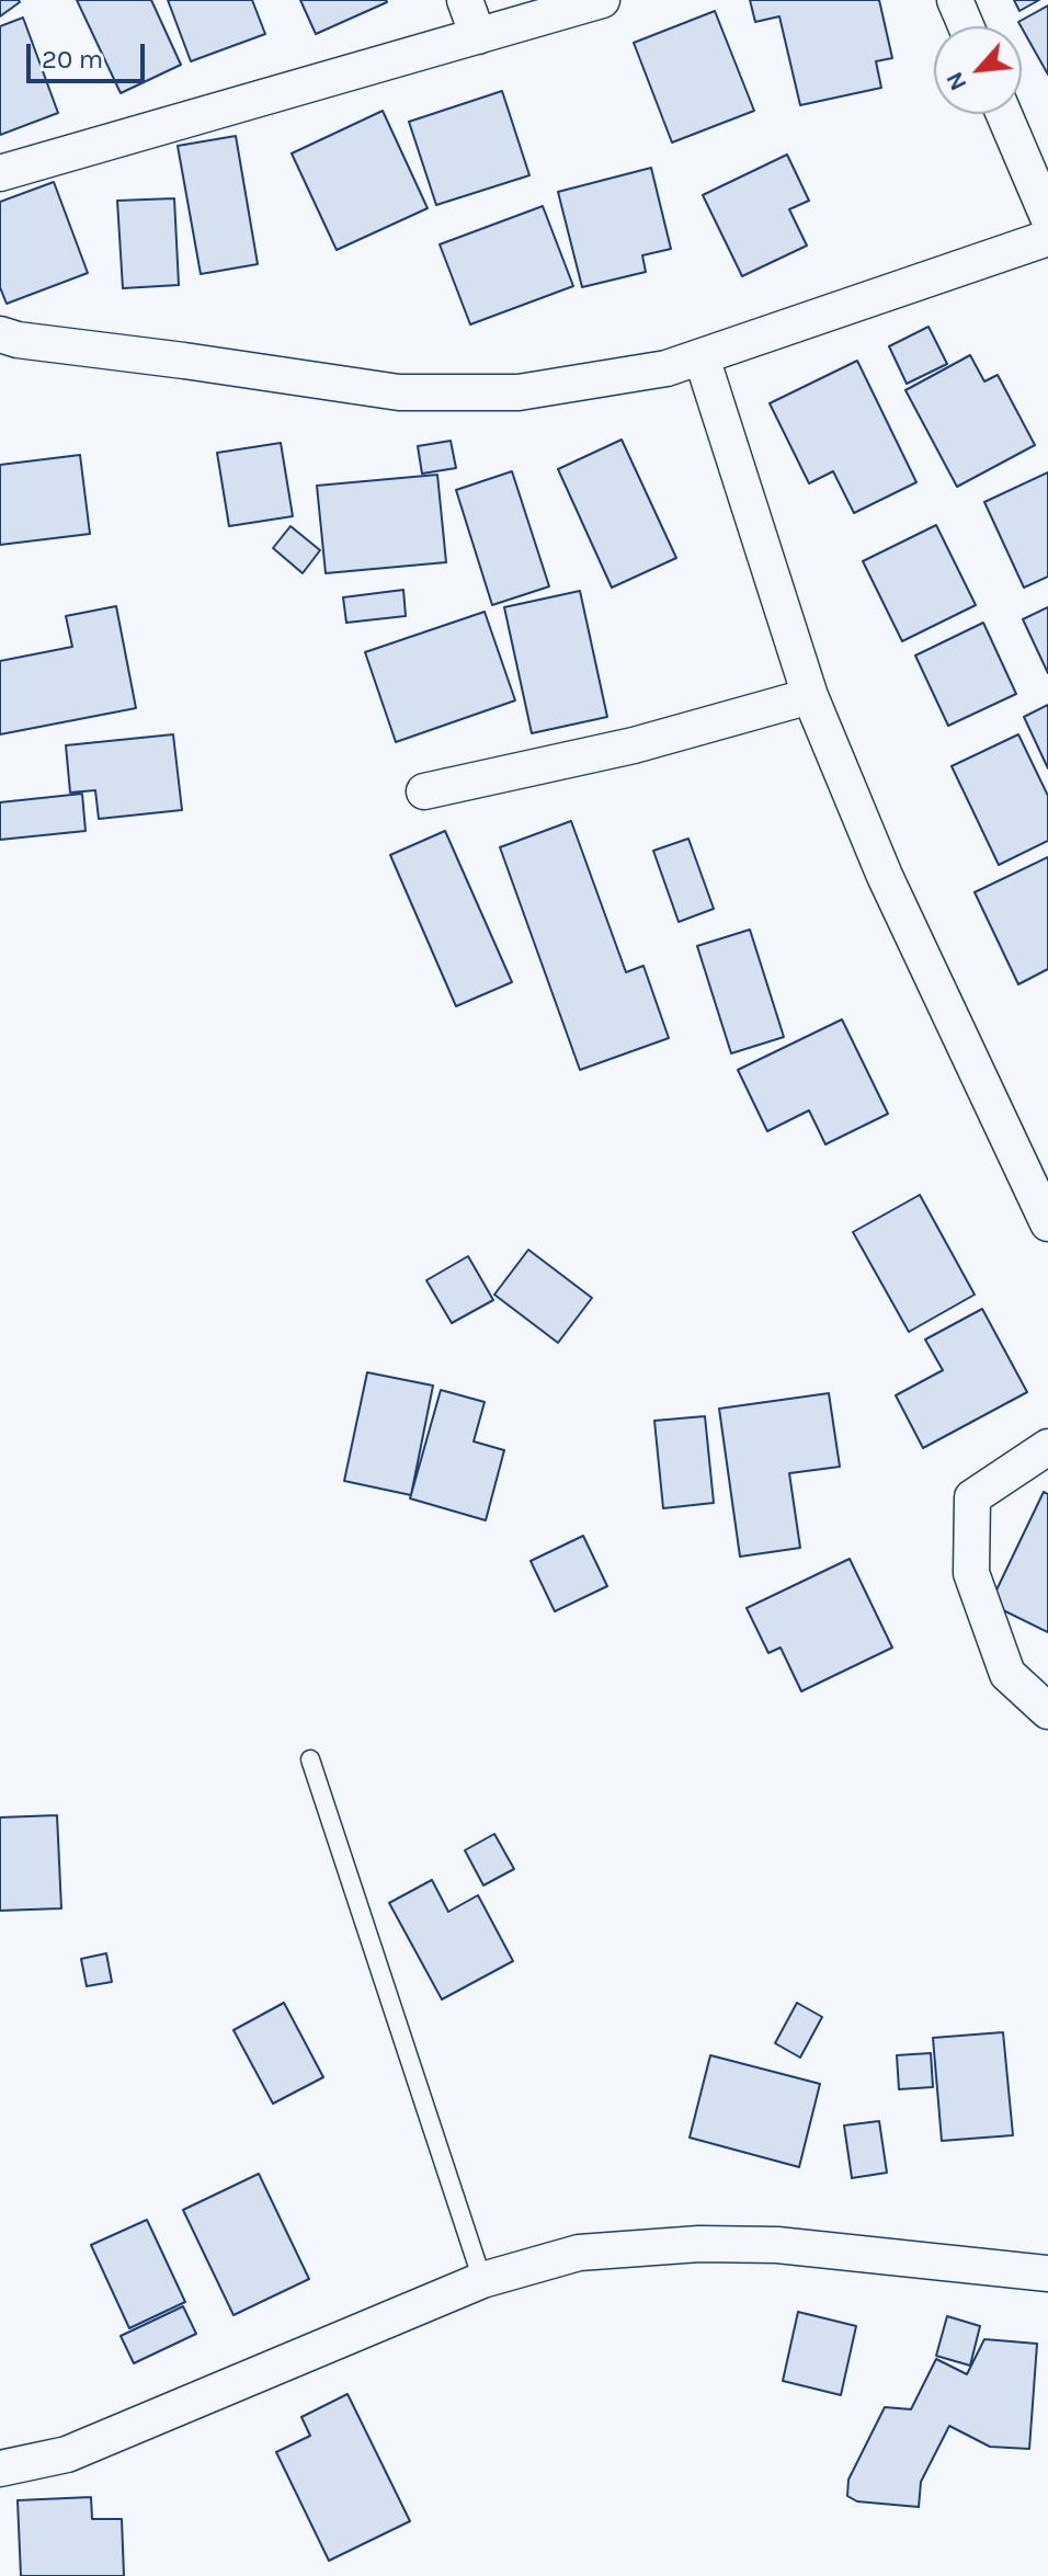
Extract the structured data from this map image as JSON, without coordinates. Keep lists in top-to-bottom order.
{
  "scale_bar": "20 m",
  "north": "bottom left"
}
